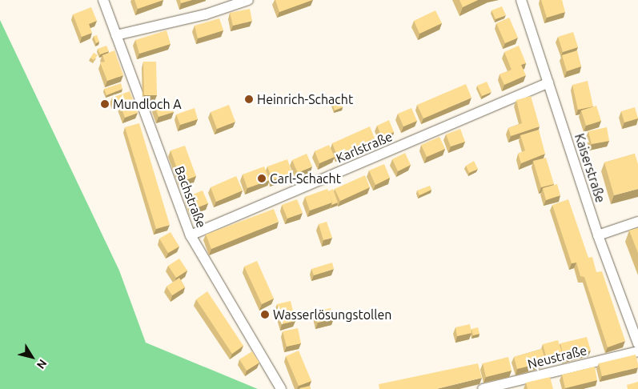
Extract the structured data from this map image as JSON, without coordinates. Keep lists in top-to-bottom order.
{
  "streets": {
    "street": [
      "Karlstraße",
      "Kaiserstraße",
      "Bachstraße",
      "Neustraße"
    ]
  },
  "crossings": [
    ["Karlstraße", "Kaiserstraße"],
    ["Karlstraße", "Bachstraße"]
  ],
  "places": [
    "Heinrich-Schacht",
    "Mundloch A",
    "Carl-Schacht",
    "Wasserlösungstollen"
  ],
  "north": "bottom right"
}
